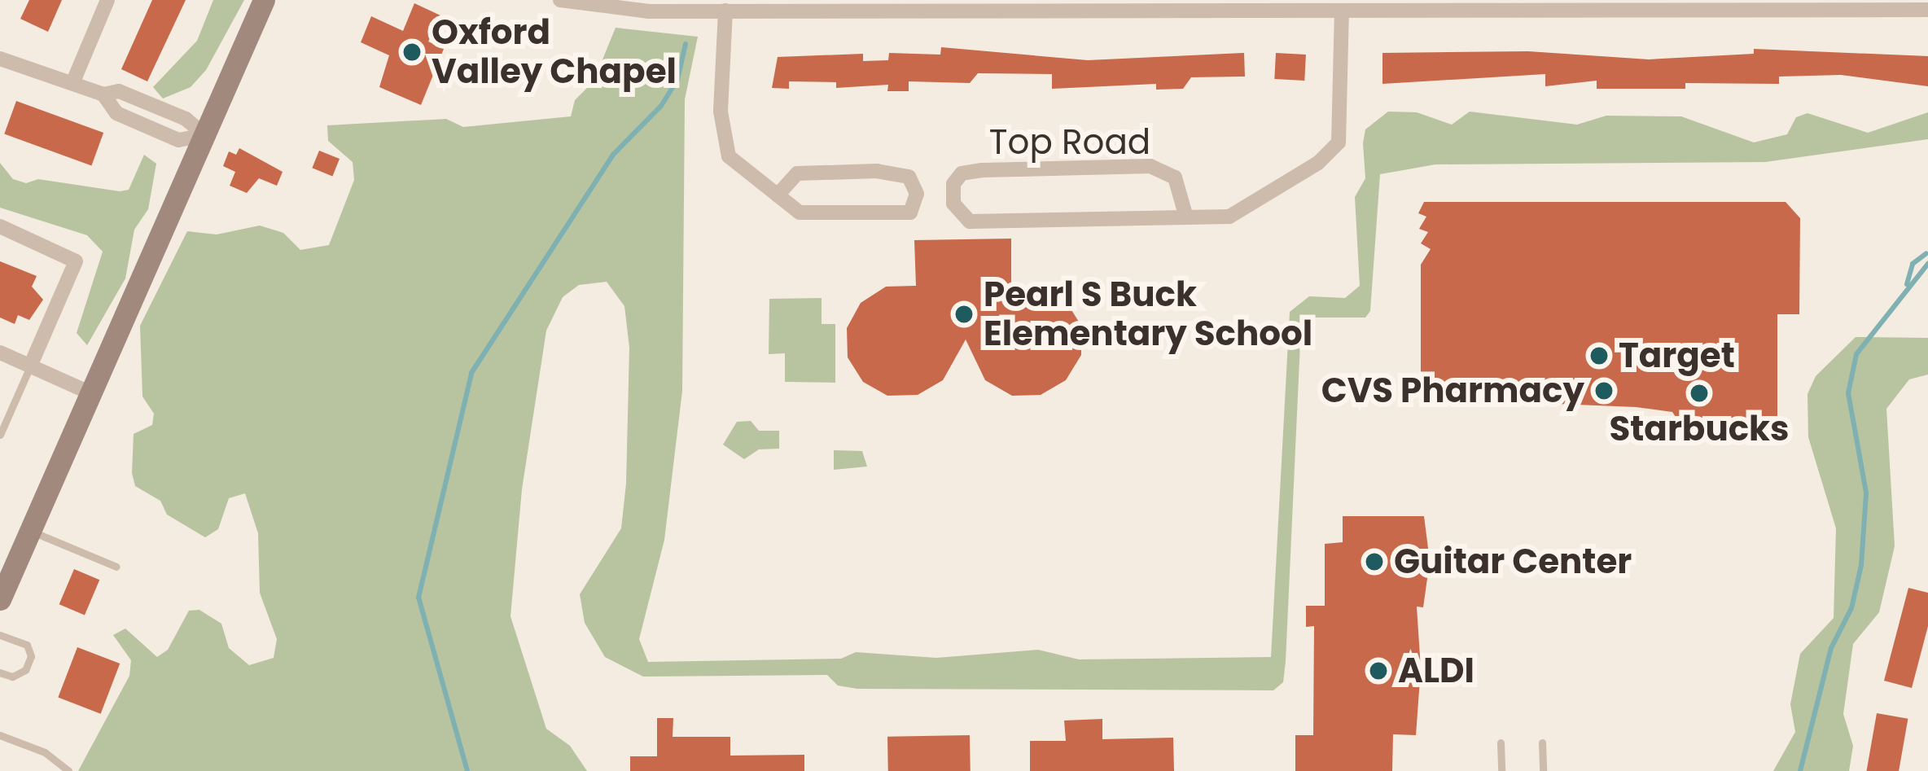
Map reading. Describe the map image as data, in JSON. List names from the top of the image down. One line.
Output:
{"streets":{"street":["Top Road"]},"places":["Oxford Valley Chapel","Pearl S Buck Elementary School","Target","CVS Pharmacy","Starbucks","Guitar Center","ALDI"]}
